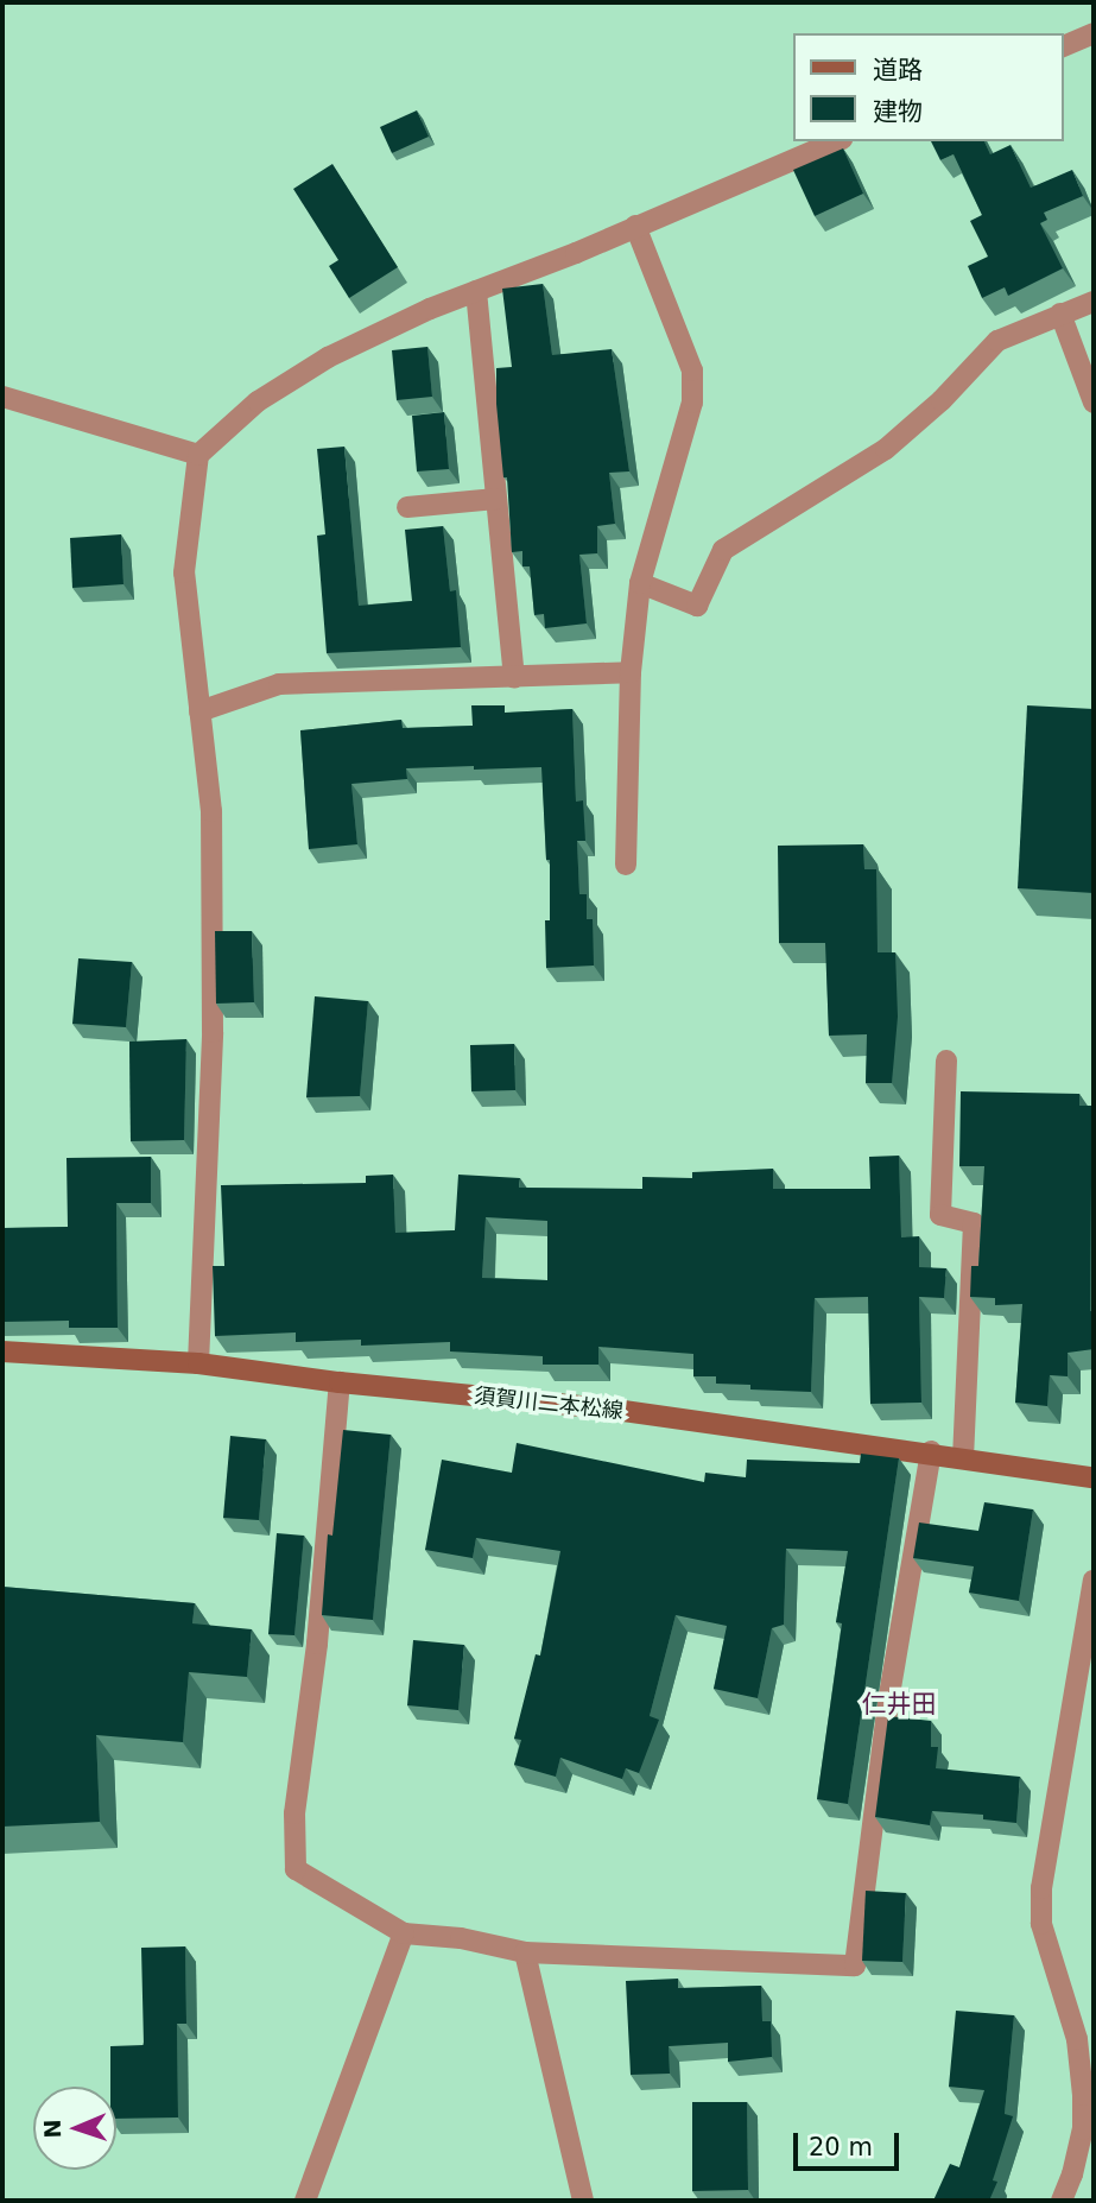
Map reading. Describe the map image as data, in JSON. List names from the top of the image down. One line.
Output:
{"streets":{"main road":["須賀川二本松線"]},"districts":["仁井田"],"legend":["道路","建物"],"scale_bar":"20 m","north":"left"}
